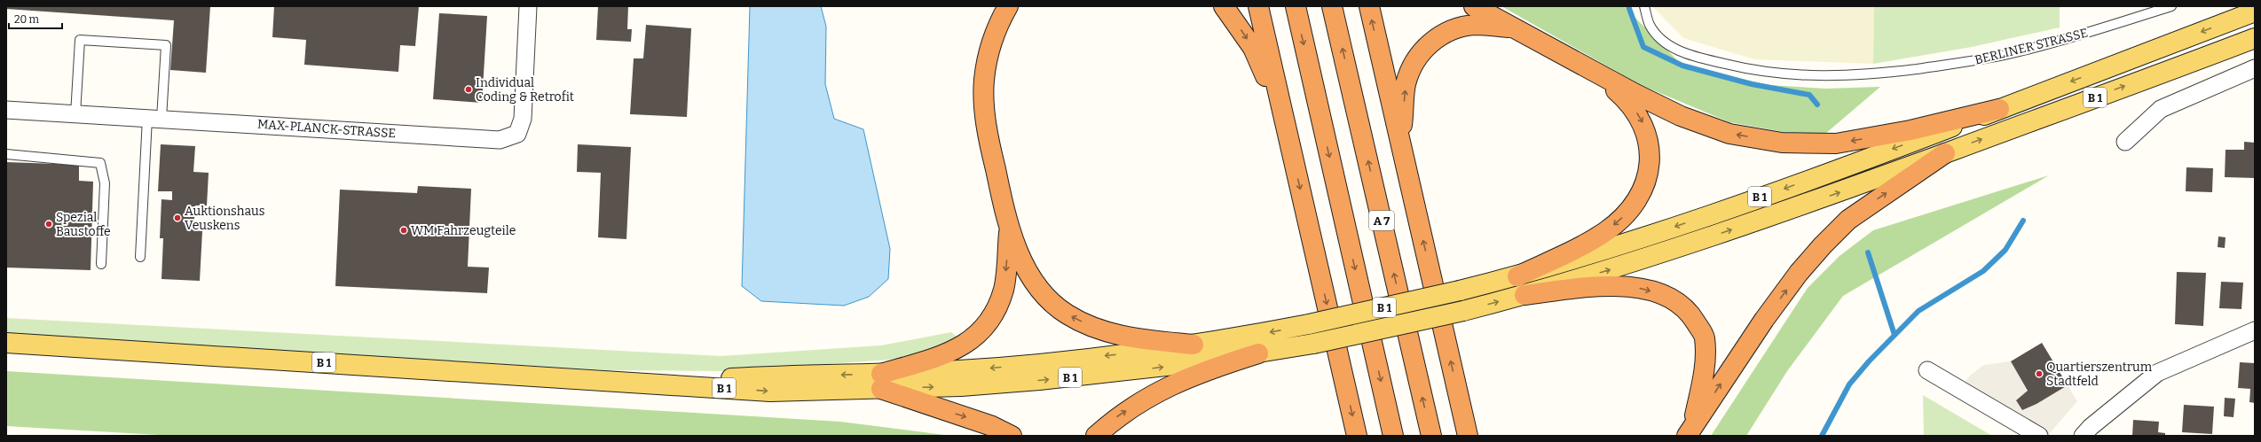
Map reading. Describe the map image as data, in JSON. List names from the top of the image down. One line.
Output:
{"streets":{"highway":["A 7"],"main road":["B 1"],"street":["MAX-PLANCK-STRASSE"],"lane":["BERLINER STRASSE"]},"places":["Individual Coding & Retrofit","Auktionshaus Veuskens","Spezial Baustoffe","WM Fahrzeugteile","Quartierszentrum Stadtfeld"],"scale_bar":"20 m"}
